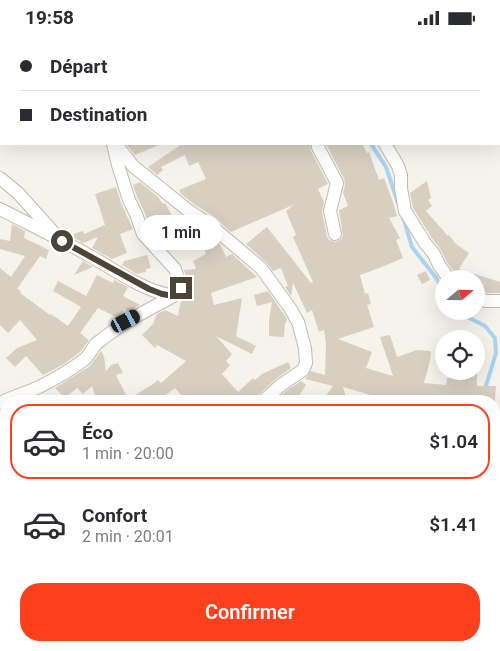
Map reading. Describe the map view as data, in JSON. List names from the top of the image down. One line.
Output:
{"north":"right","page":{"status":"19:58","banner":["Départ","Destination"],"bubble":"1 min","list":[{"name":"Éco","note":"1 min · 20:00","value":"$1.04"},{"name":"Confort","note":"2 min · 20:01","value":"$1.41"}],"buttons":"Confirmer"}}
